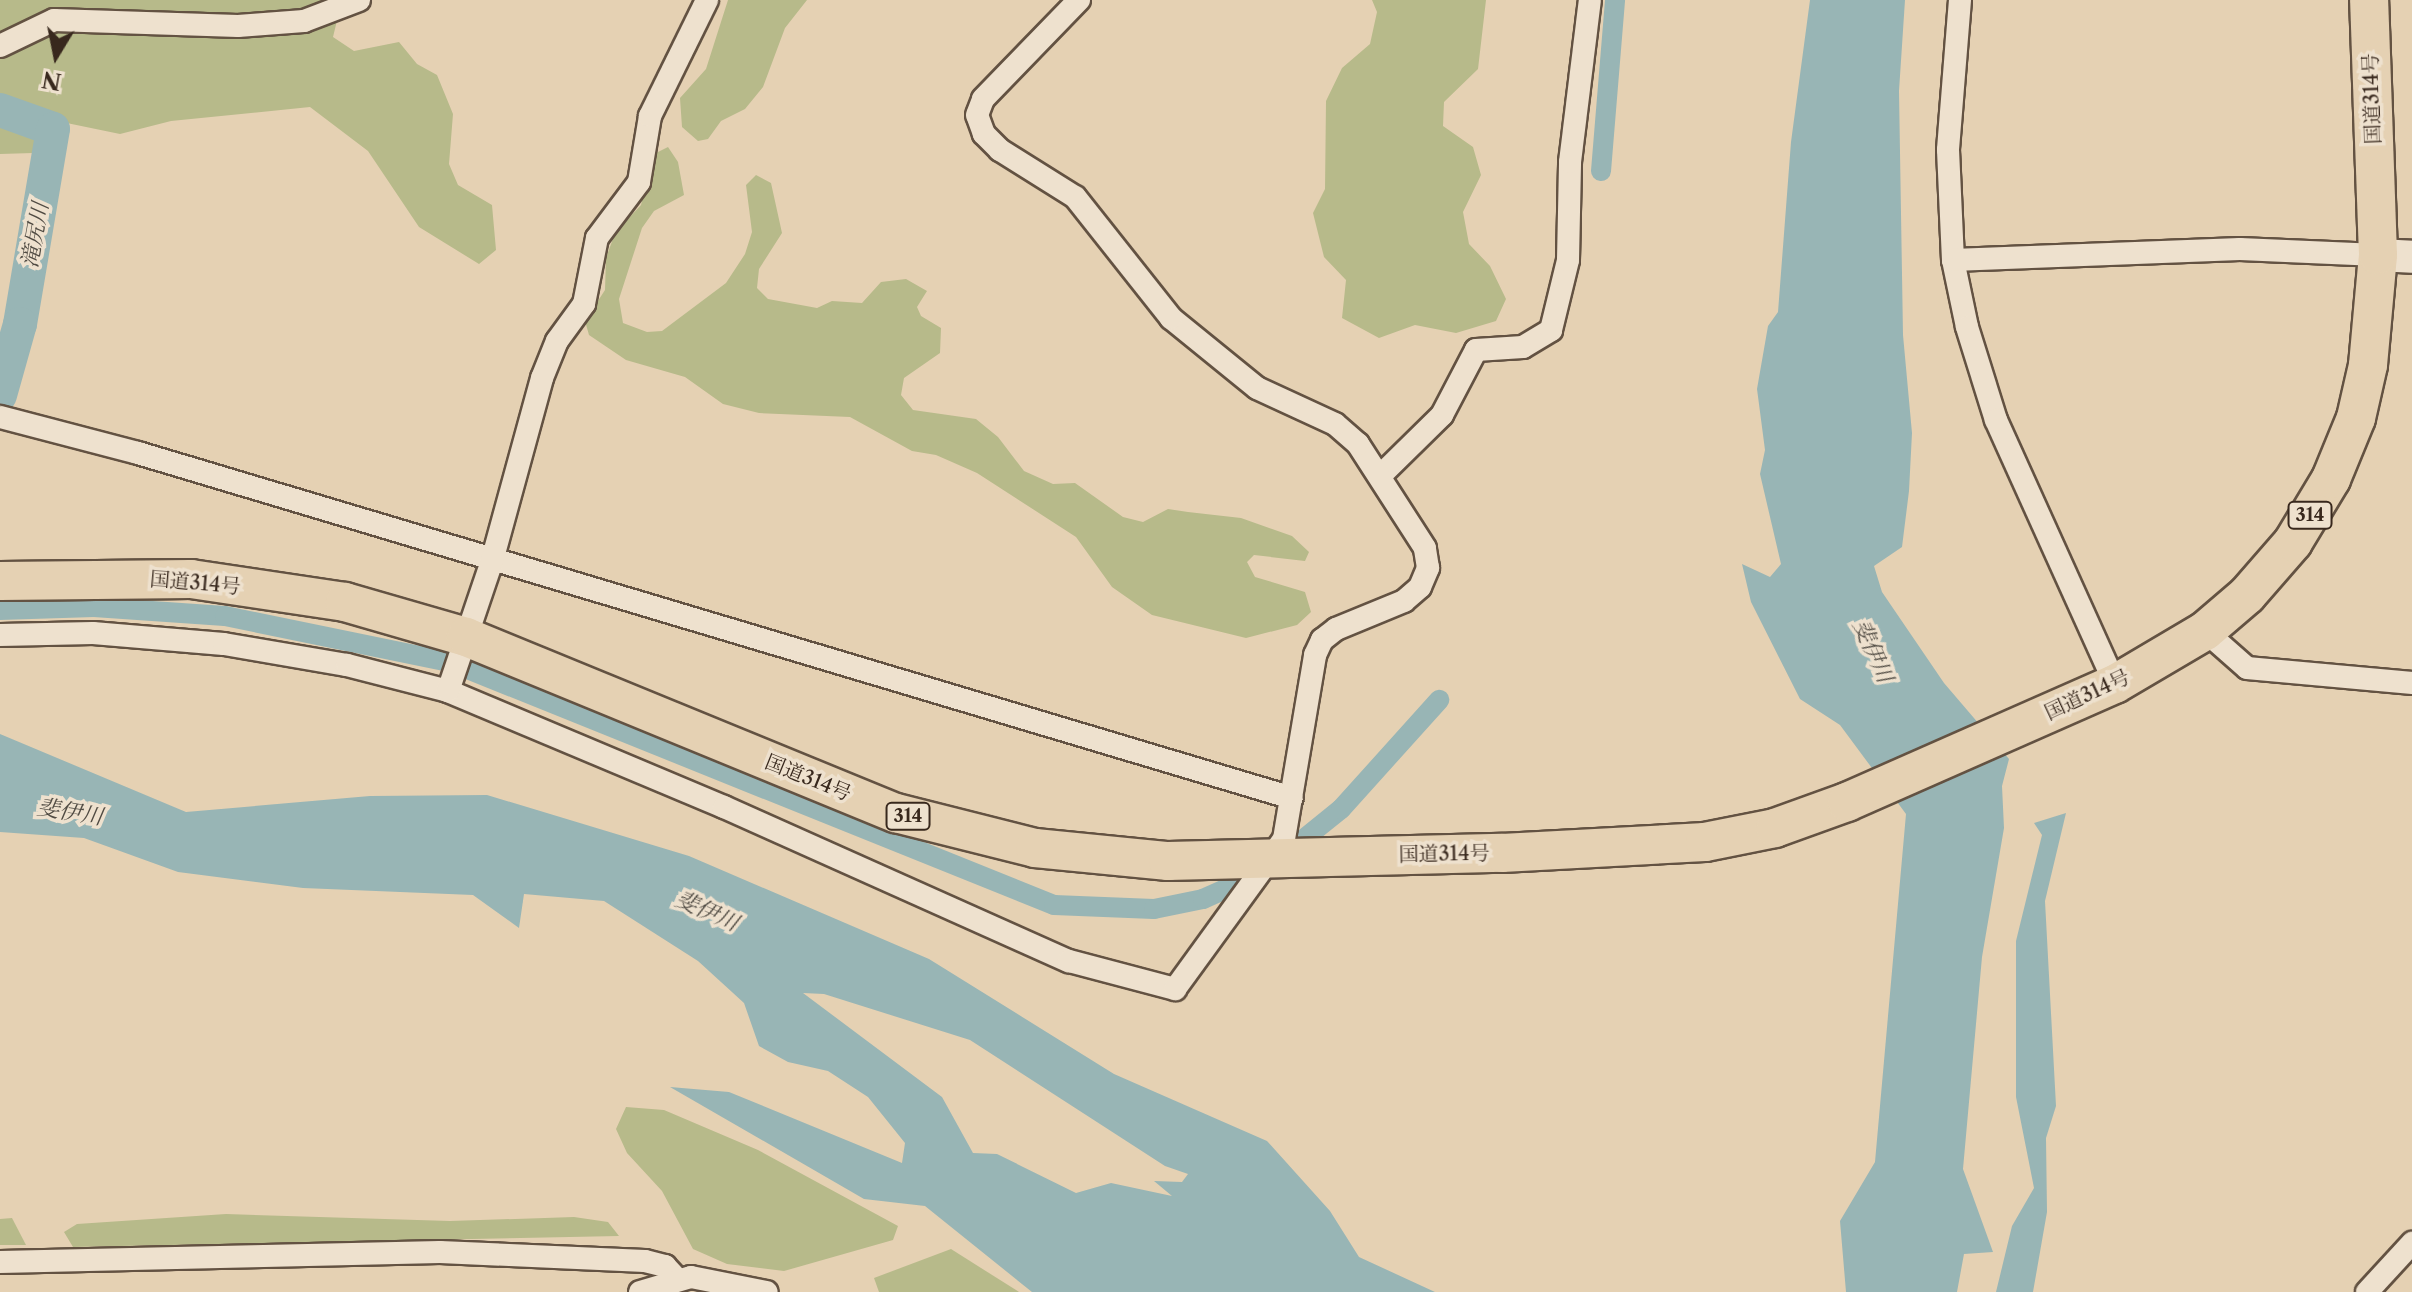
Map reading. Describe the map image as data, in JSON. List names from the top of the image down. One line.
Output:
{"streets":{"highway":["国道314号","314"]},"water":["滝尻川","斐伊川"],"north":"bottom"}
